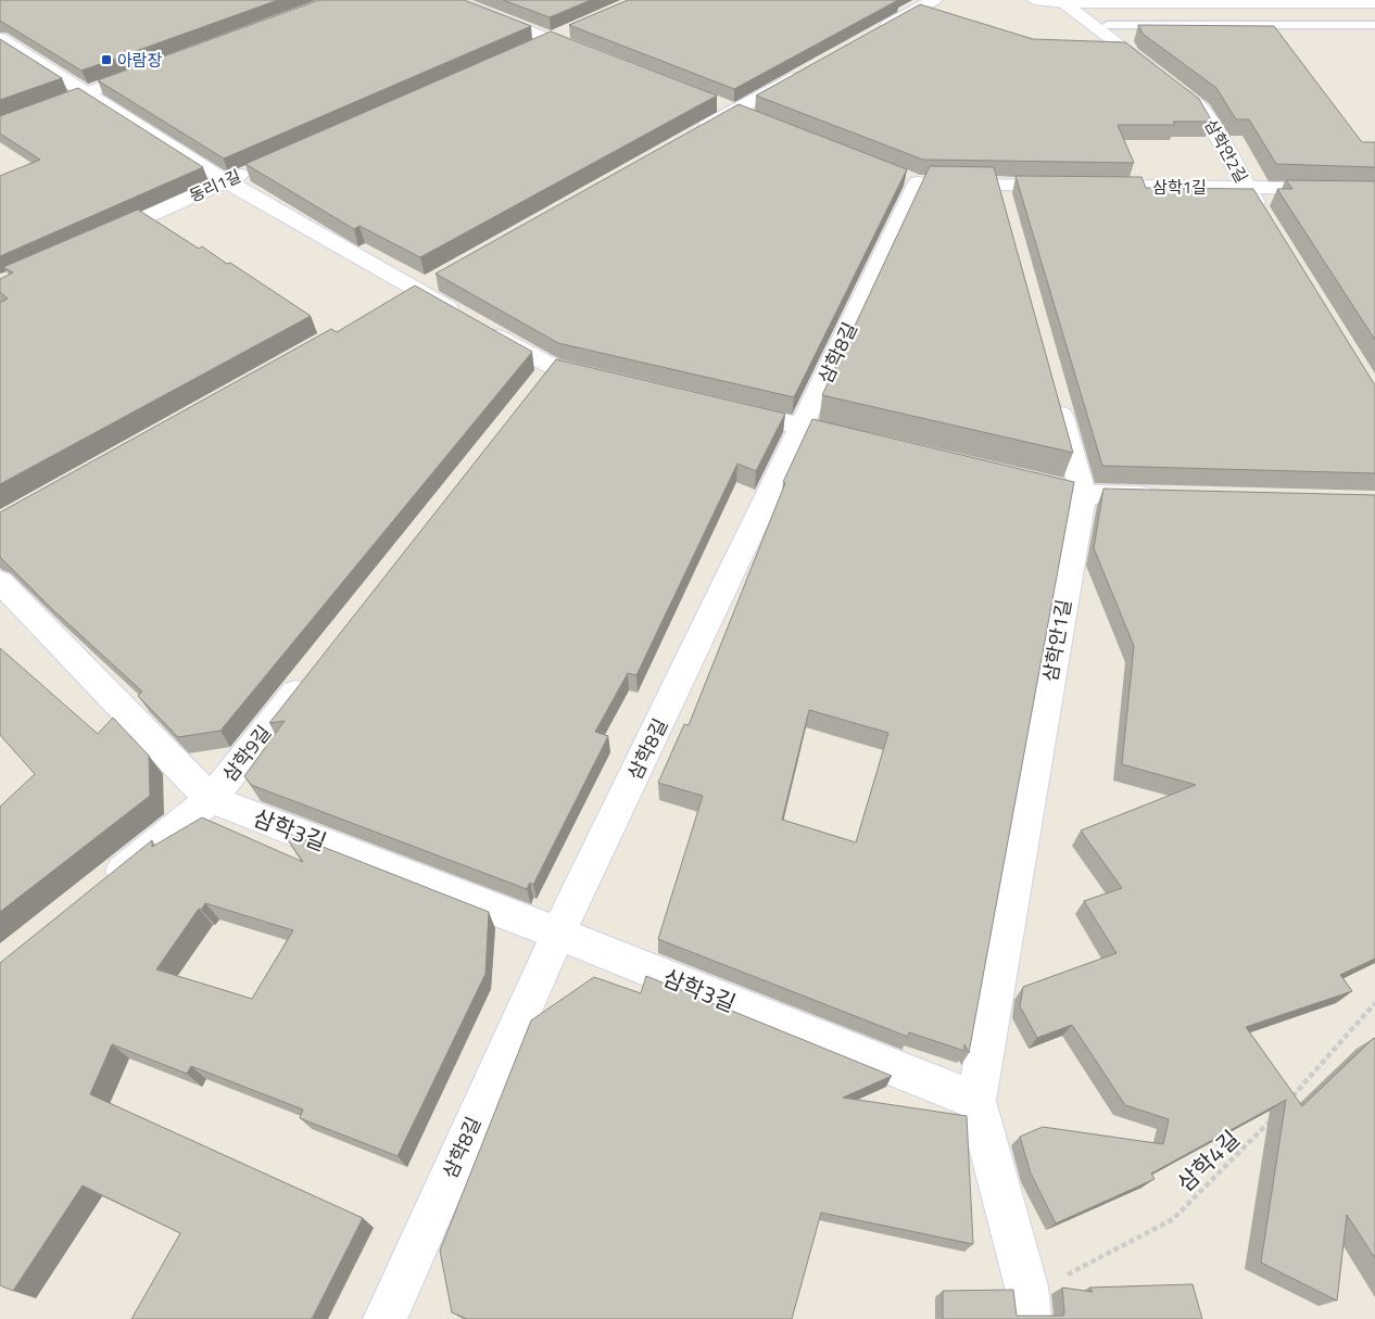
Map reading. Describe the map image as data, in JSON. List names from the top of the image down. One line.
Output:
{"streets":{"street":["삼학안2길","동리1길","삼학1길","삼학8길","삼학안1길","삼학9길","삼학3길"],"path":["삼학4길"]},"crossings":[["삼학안2길","삼학1길"],["삼학1길","삼학8길"],["삼학8길","삼학3길"],["삼학안1길","삼학3길"],["삼학9길","삼학3길"]],"places":{"transit":["아람장"]}}
